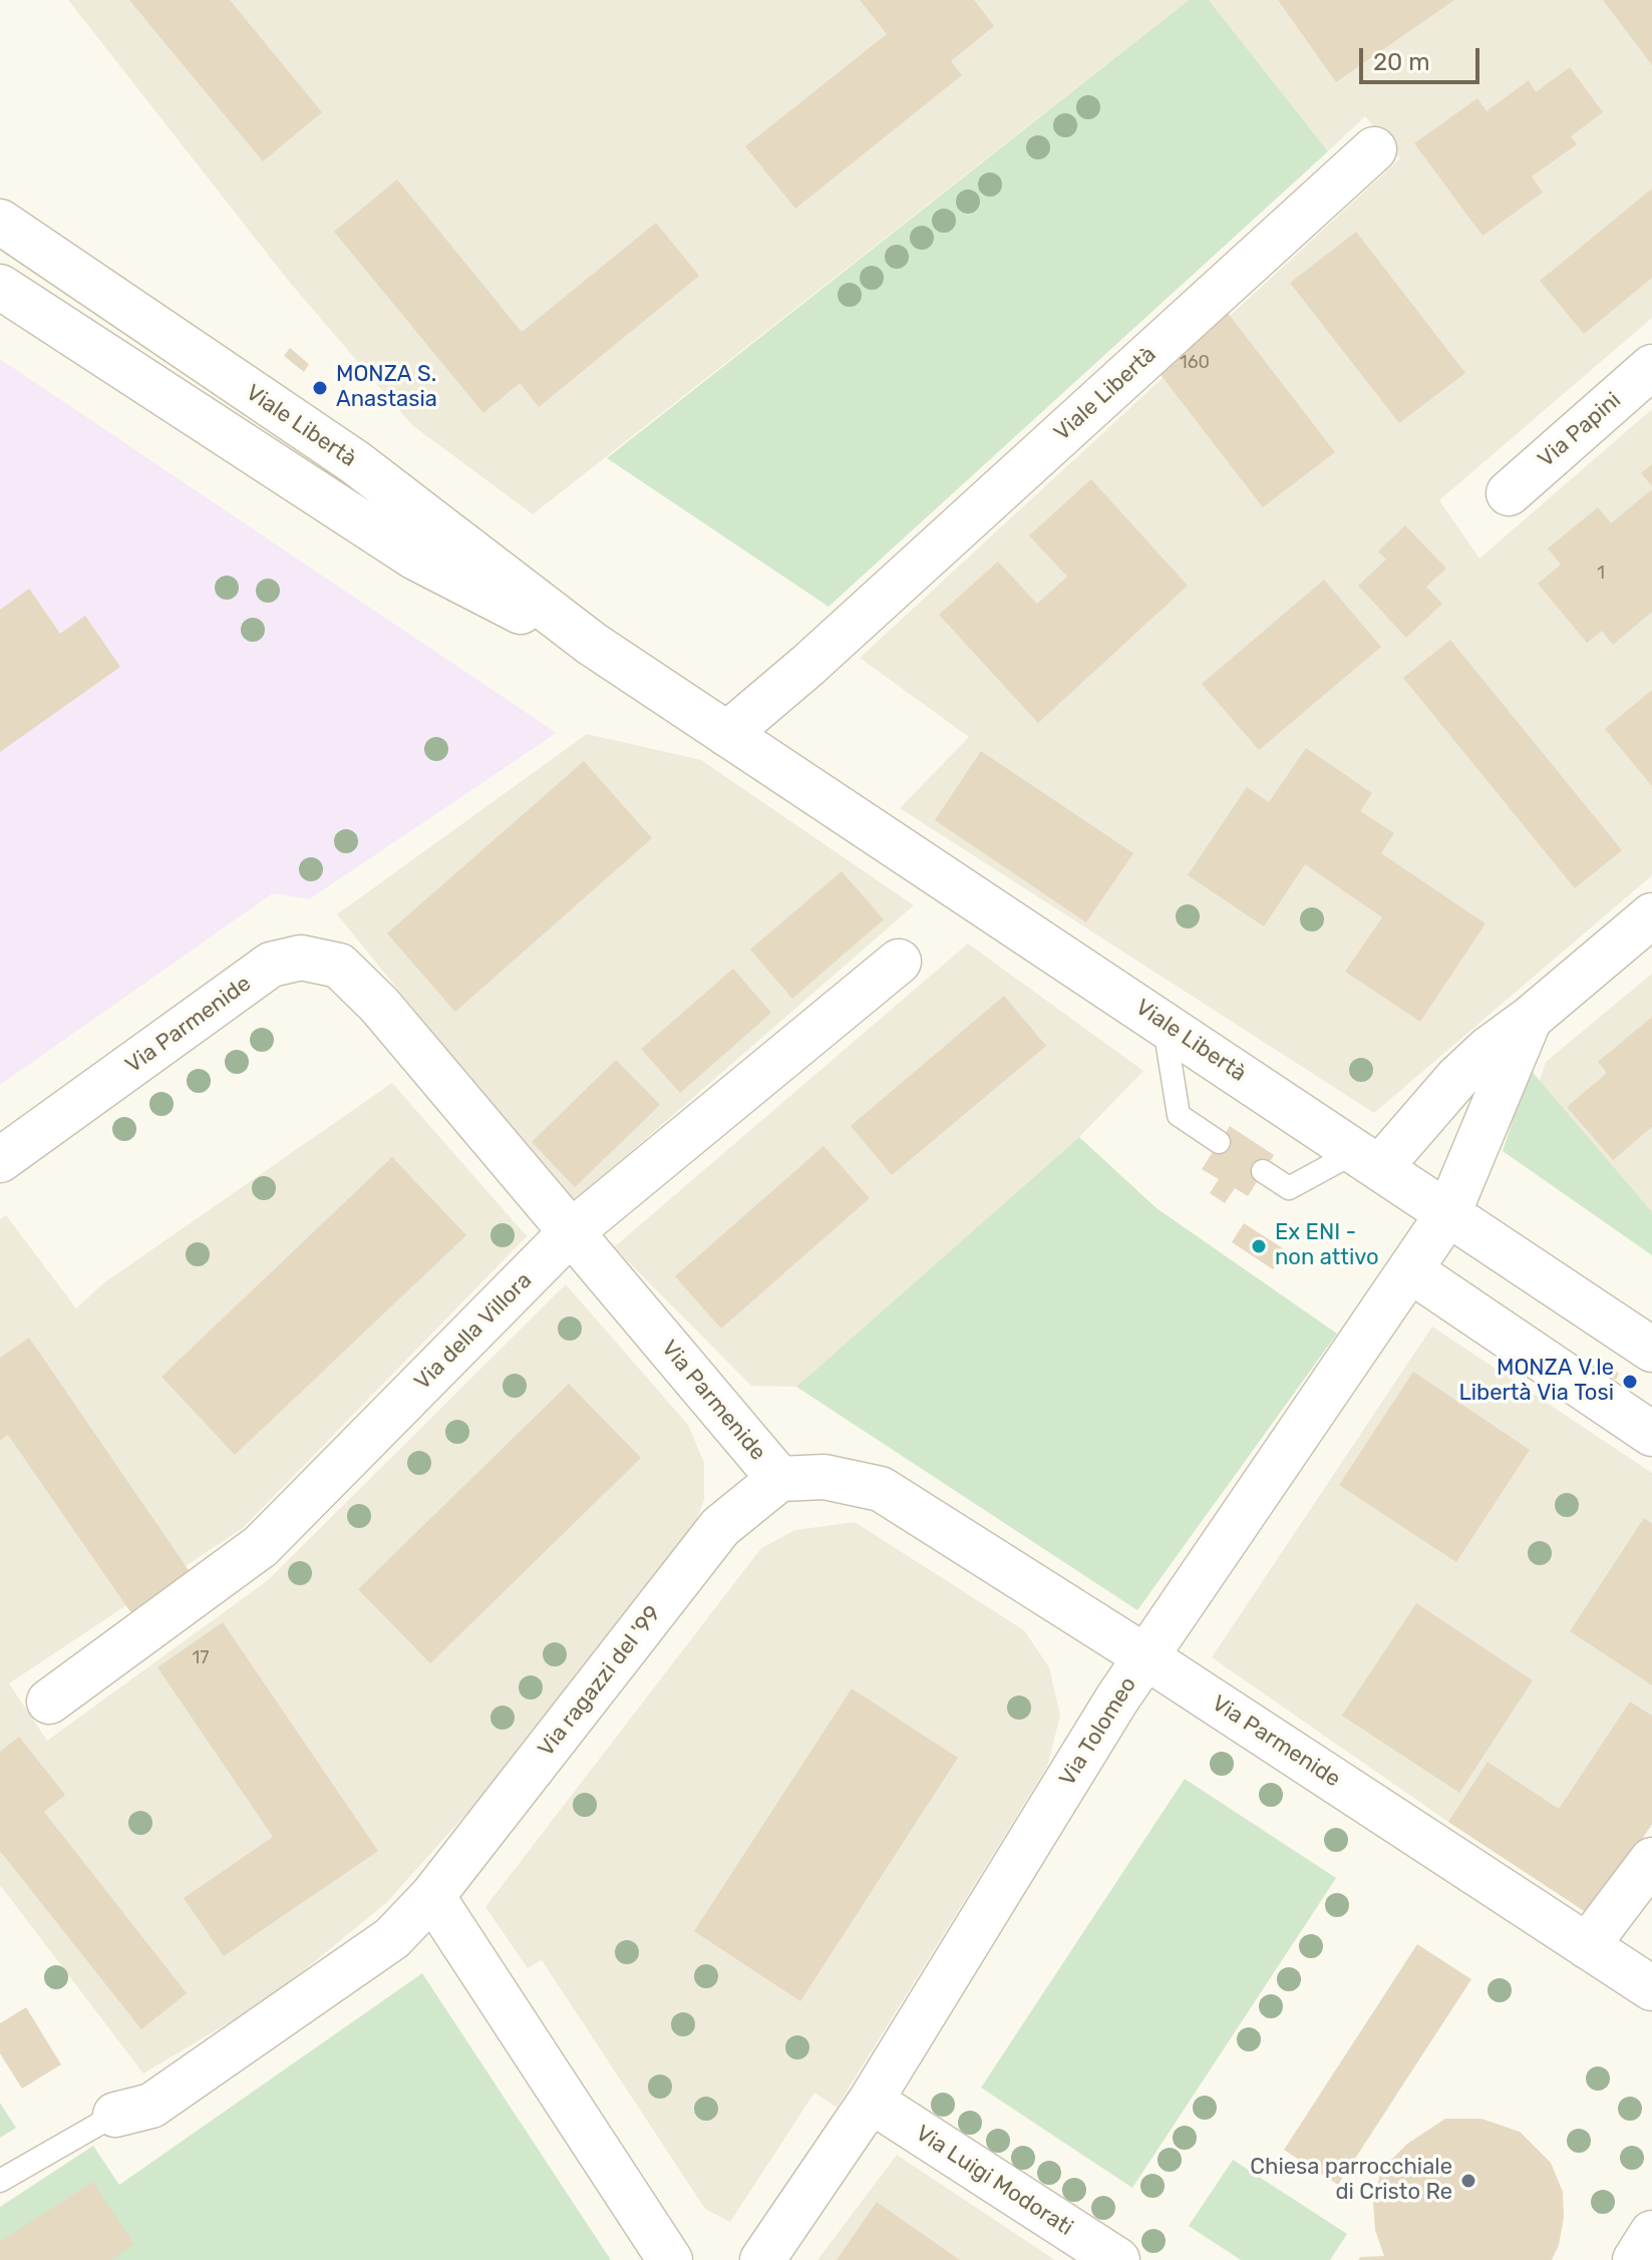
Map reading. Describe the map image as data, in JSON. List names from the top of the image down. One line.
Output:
{"streets":{"street":["Viale Libertà","Via Papini","Via Parmenide","Via della Villora","Via ragazzi del '99","Via Tolomeo","Via Luigi Modorati"]},"crossings":[["Viale Libertà","Via Tolomeo"],["Via Parmenide","Via della Villora"],["Via Parmenide","Via ragazzi del '99"],["Via Parmenide","Via Tolomeo"],["Via Tolomeo","Via Luigi Modorati"]],"places":["MONZA S. Anastasia","Ex ENI - non attivo","MONZA V.le Libertà Via Tosi","Chiesa parrocchiale di Cristo Re"],"house_numbers":["160","1","17"],"scale_bar":"20 m"}
